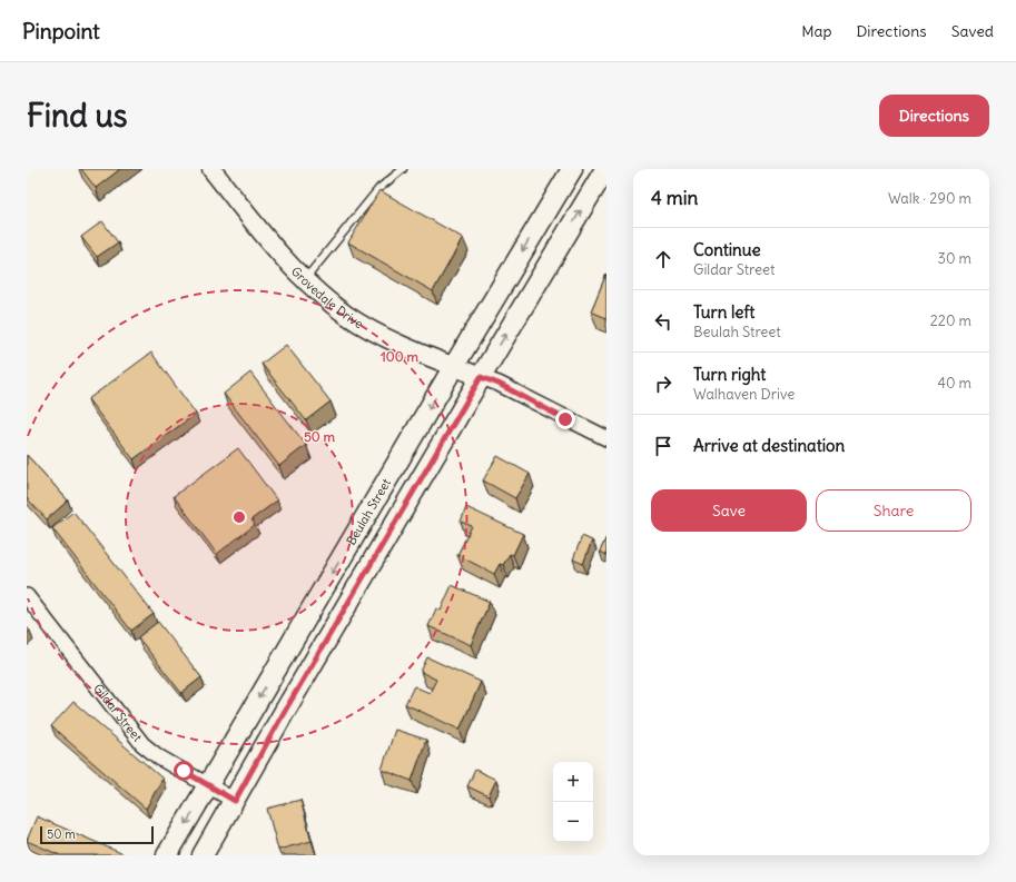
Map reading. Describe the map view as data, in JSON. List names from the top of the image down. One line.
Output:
{"streets":{"main road":["Beulah Street"],"street":["Grovedale Drive","Gildar Street"]},"crossings":[["Grovedale Drive","Beulah Street"],["Beulah Street","Gildar Street"]],"scale_bar":"50 m","page":{"header":"Pinpoint","nav":["Map","Directions","Saved"],"buttons":["Directions",["Save","Share"]],"title":"Find us","heading":["4 min","Walk · 290 m"],"list":[["Continue","Gildar Street","30 m"],["Turn left","Beulah Street","220 m"],["Turn right","Walhaven Drive","40 m"],"Arrive at destination"],"map_buttons":["+","−"],"scale":"50 m"},"rings":["100 m","50 m"]}
